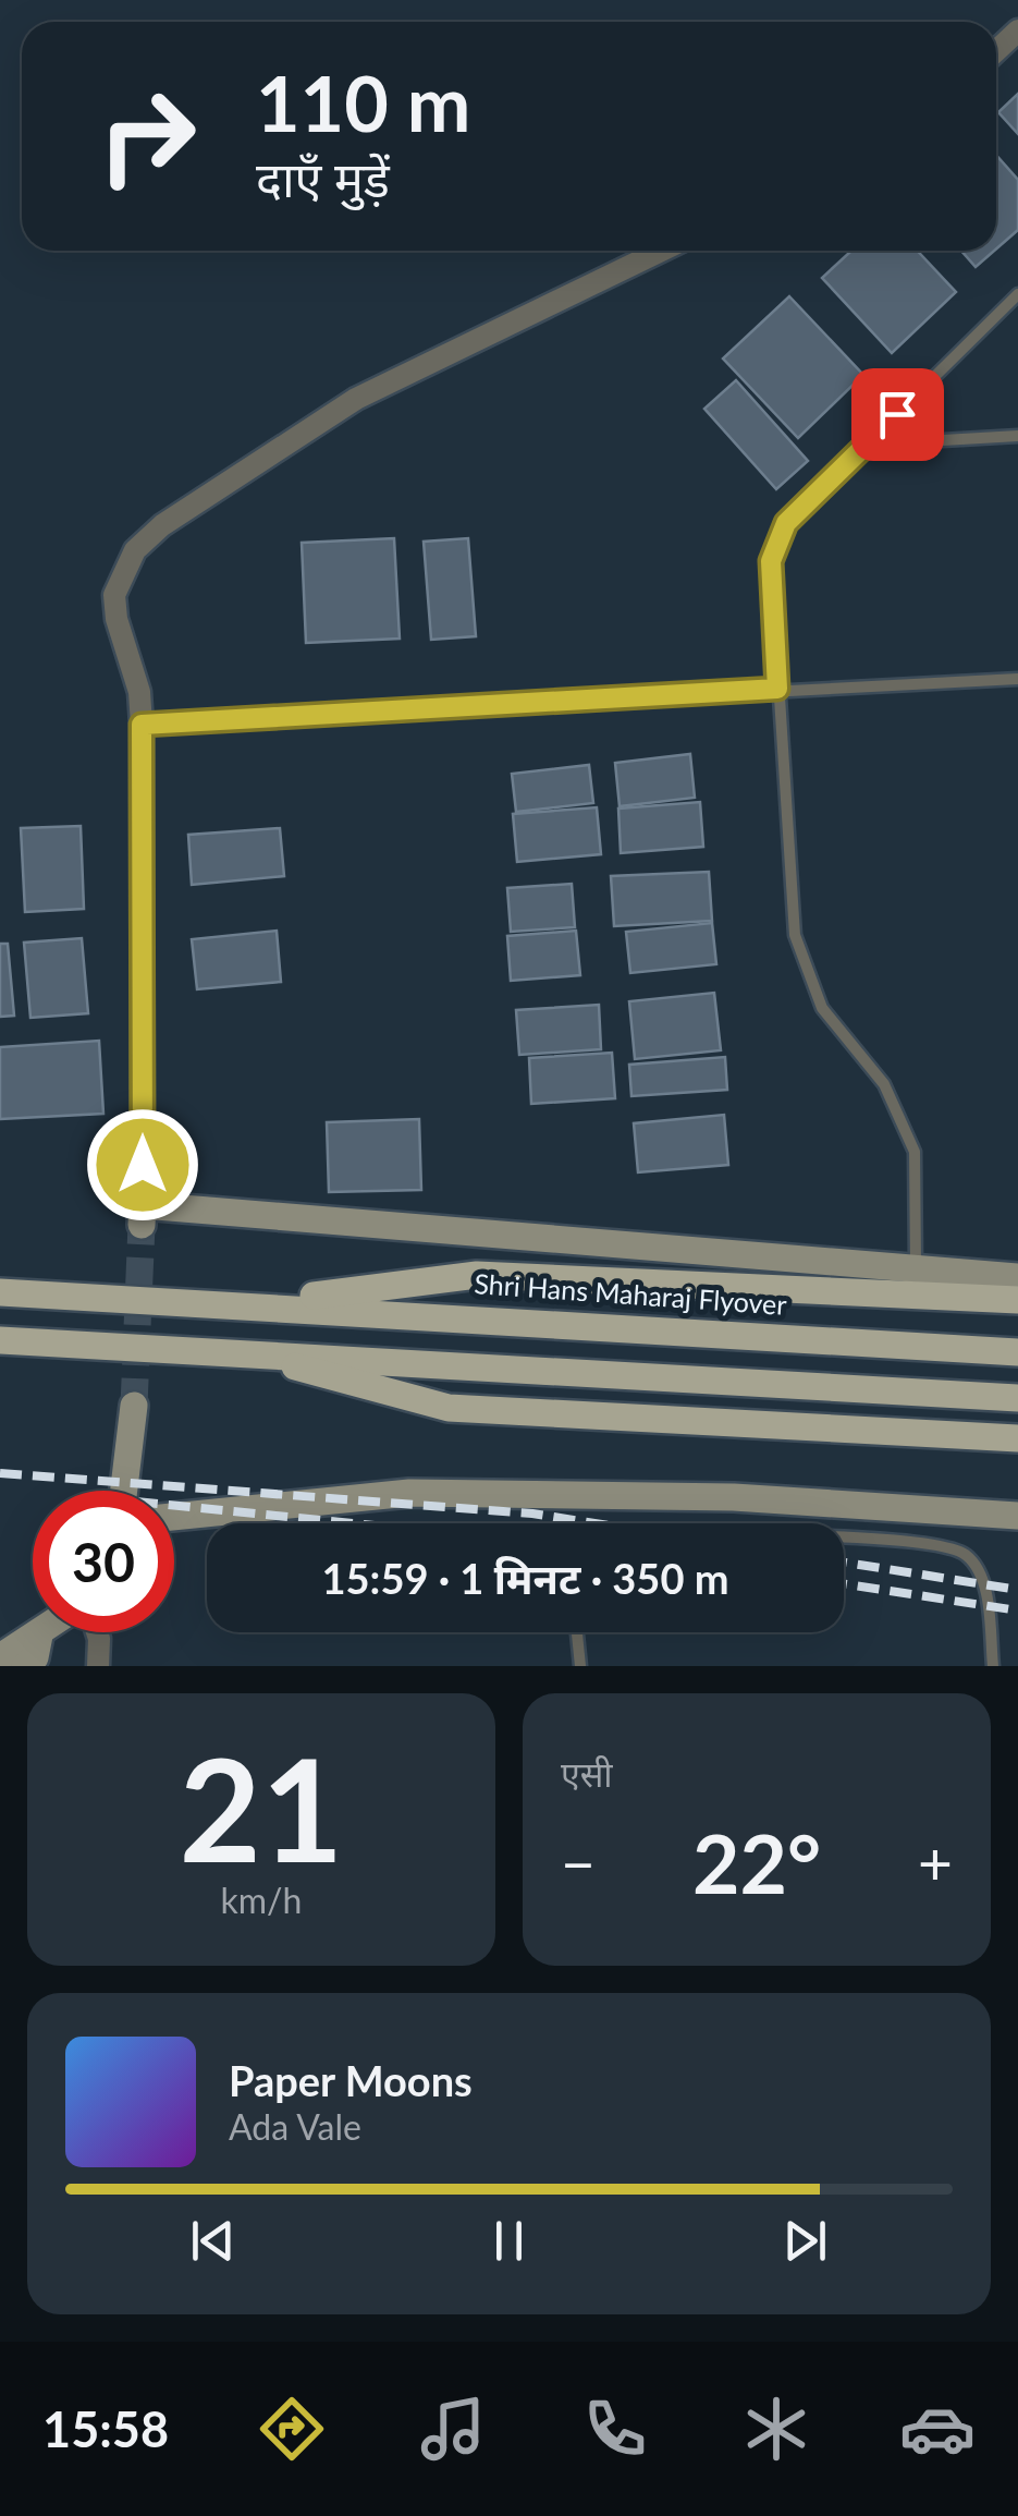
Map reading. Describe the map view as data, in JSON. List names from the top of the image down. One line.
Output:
{"streets":{"main road":["Shri Hans Maharaj Flyover"]},"page":{"turn":["110 m","दाएँ मुड़ें"],"limit":"30","trip":"15:59 · 1 मिनट · 350 m","tile":[["21","km/h"],"एसी"],"heat":["−","22°","+"],"song":["Paper Moons","Ada Vale"],"tabs":"15:58"}}
